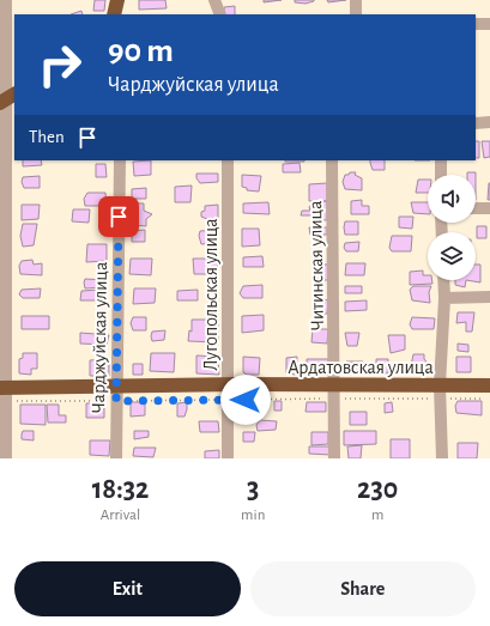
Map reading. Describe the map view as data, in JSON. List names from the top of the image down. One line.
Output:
{"streets":{"highway":["Ардатовская улица"],"street":["Читинская улица","Лугопольская улица","Чарджуйская улица"]},"crossings":[["Читинская улица","Ардатовская улица"],["Лугопольская улица","Ардатовская улица"],["Чарджуйская улица","Ардатовская улица"]],"page":{"turn":["90 m","Чарджуйская улица"],"then":"Then","eta":["18:32","Arrival","3","min","230","m"],"buttons":["Exit","Share"]}}
